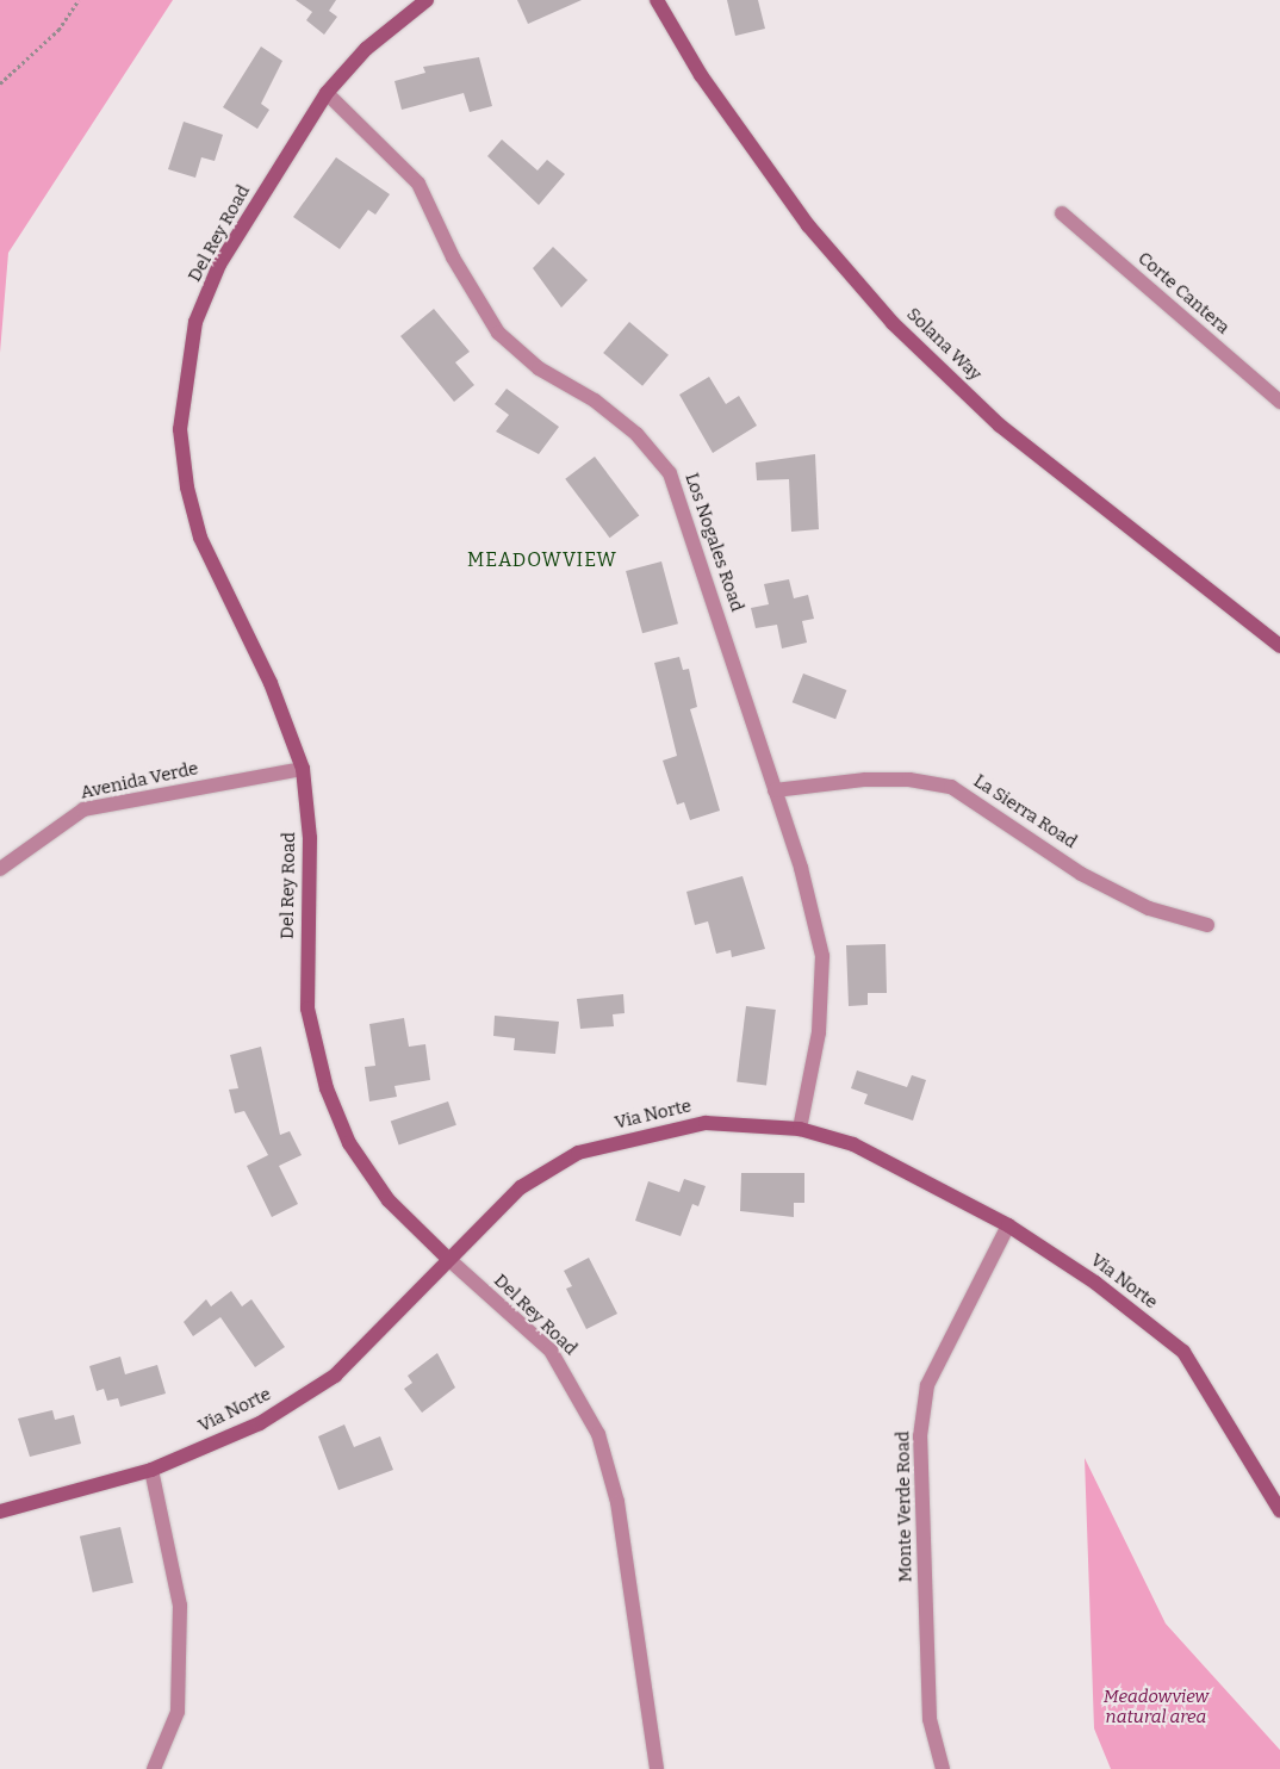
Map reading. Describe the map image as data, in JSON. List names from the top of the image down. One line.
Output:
{"streets":{"street":["Del Rey Road","Corte Cantera","Solana Way","Los Nogales Road","Avenida Verde","La Sierra Road","Via Norte","Monte Verde Road"]},"crossings":[["Del Rey Road","Los Nogales Road"],["Del Rey Road","Avenida Verde"],["Del Rey Road","Via Norte"],["Los Nogales Road","La Sierra Road"],["Los Nogales Road","Via Norte"],["Via Norte","Monte Verde Road"]],"districts":["MEADOWVIEW"],"parks":["Meadowview natural area"]}
